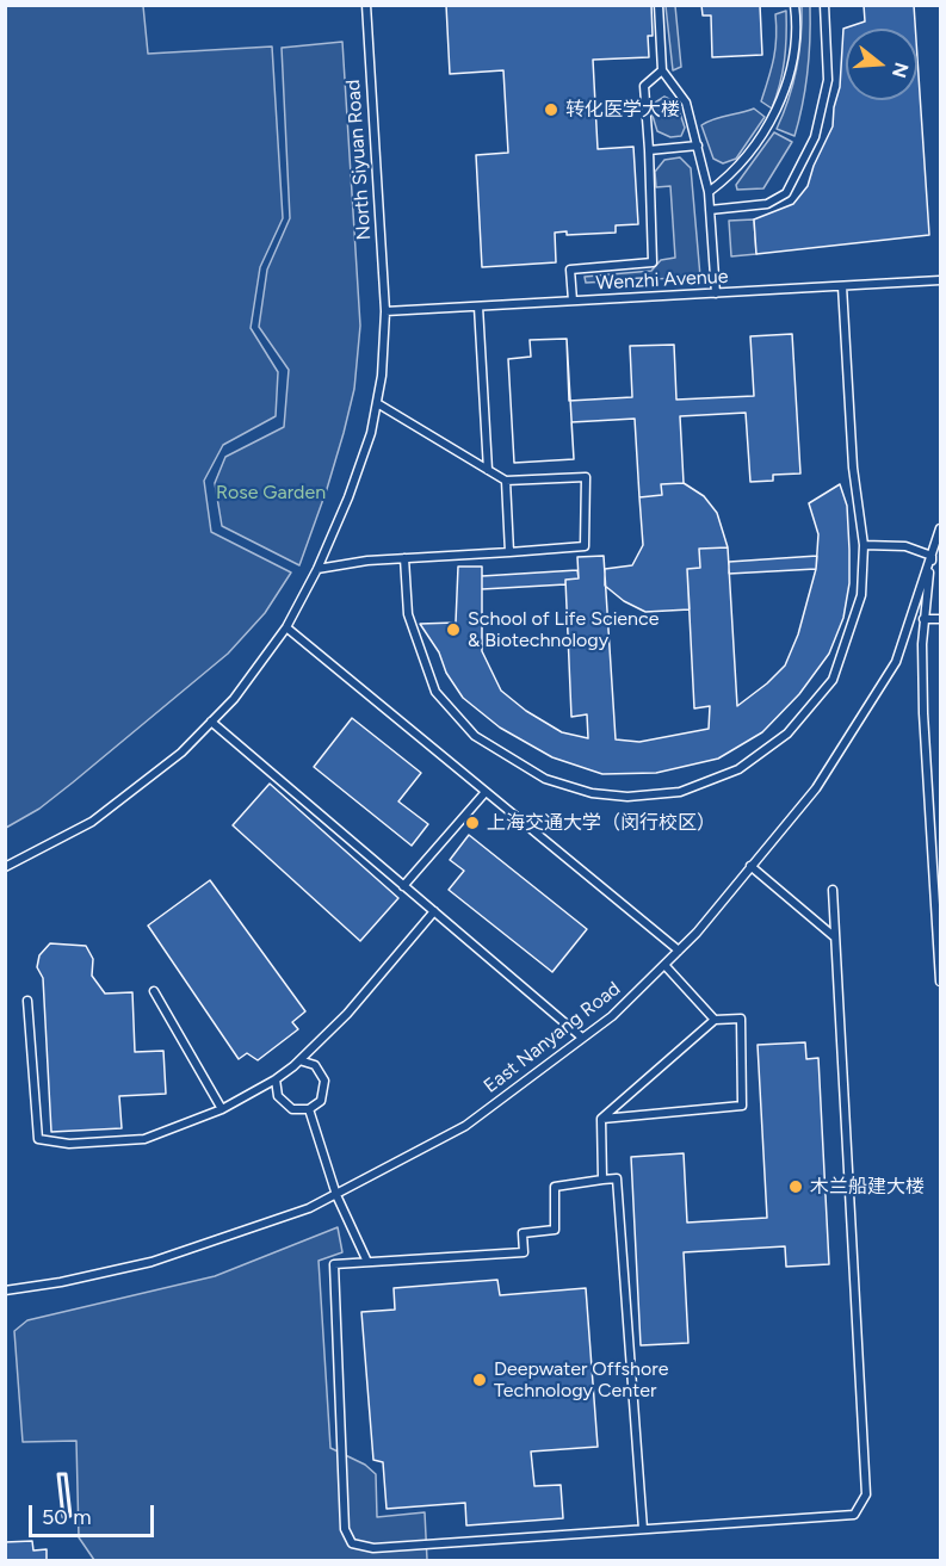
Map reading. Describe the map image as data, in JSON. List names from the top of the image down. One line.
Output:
{"streets":{"lane":["North Siyuan Road","Wenzhi Avenue","East Nanyang Road"]},"crossings":[["North Siyuan Road","Wenzhi Avenue"]],"parks":["Rose Garden"],"places":["转化医学大楼","School of Life Science & Biotechnology","上海交通大学（闵行校区）","木兰船建大楼","Deepwater Offshore Technology Center"],"scale_bar":"50 m","north":"right"}
